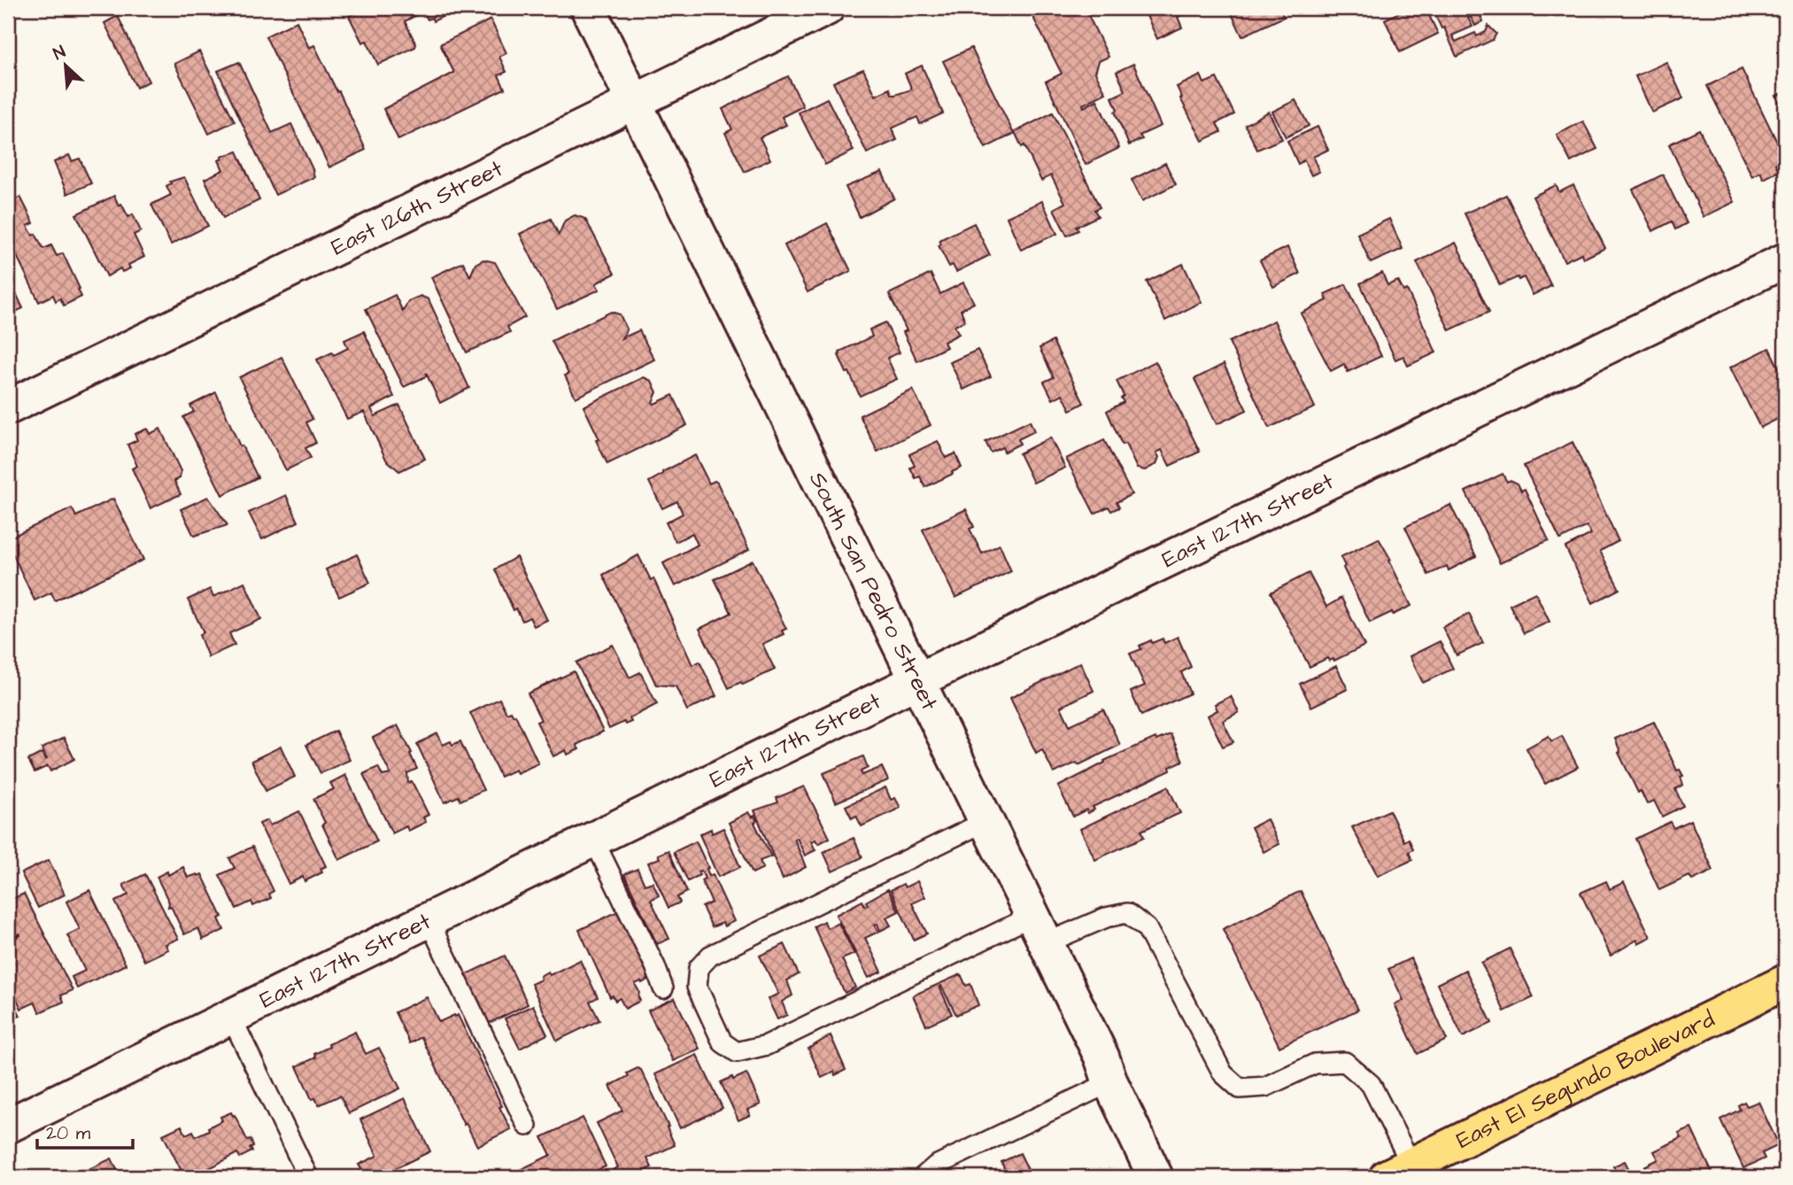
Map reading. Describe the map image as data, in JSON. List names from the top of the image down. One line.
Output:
{"streets":{"main road":["East El Segundo Boulevard"],"street":["East 126th Street","East 127th Street","South San Pedro Street"]},"crossings":[["East 126th Street","South San Pedro Street"],["East 127th Street","South San Pedro Street"]],"scale_bar":"20 m","north":"top left"}
